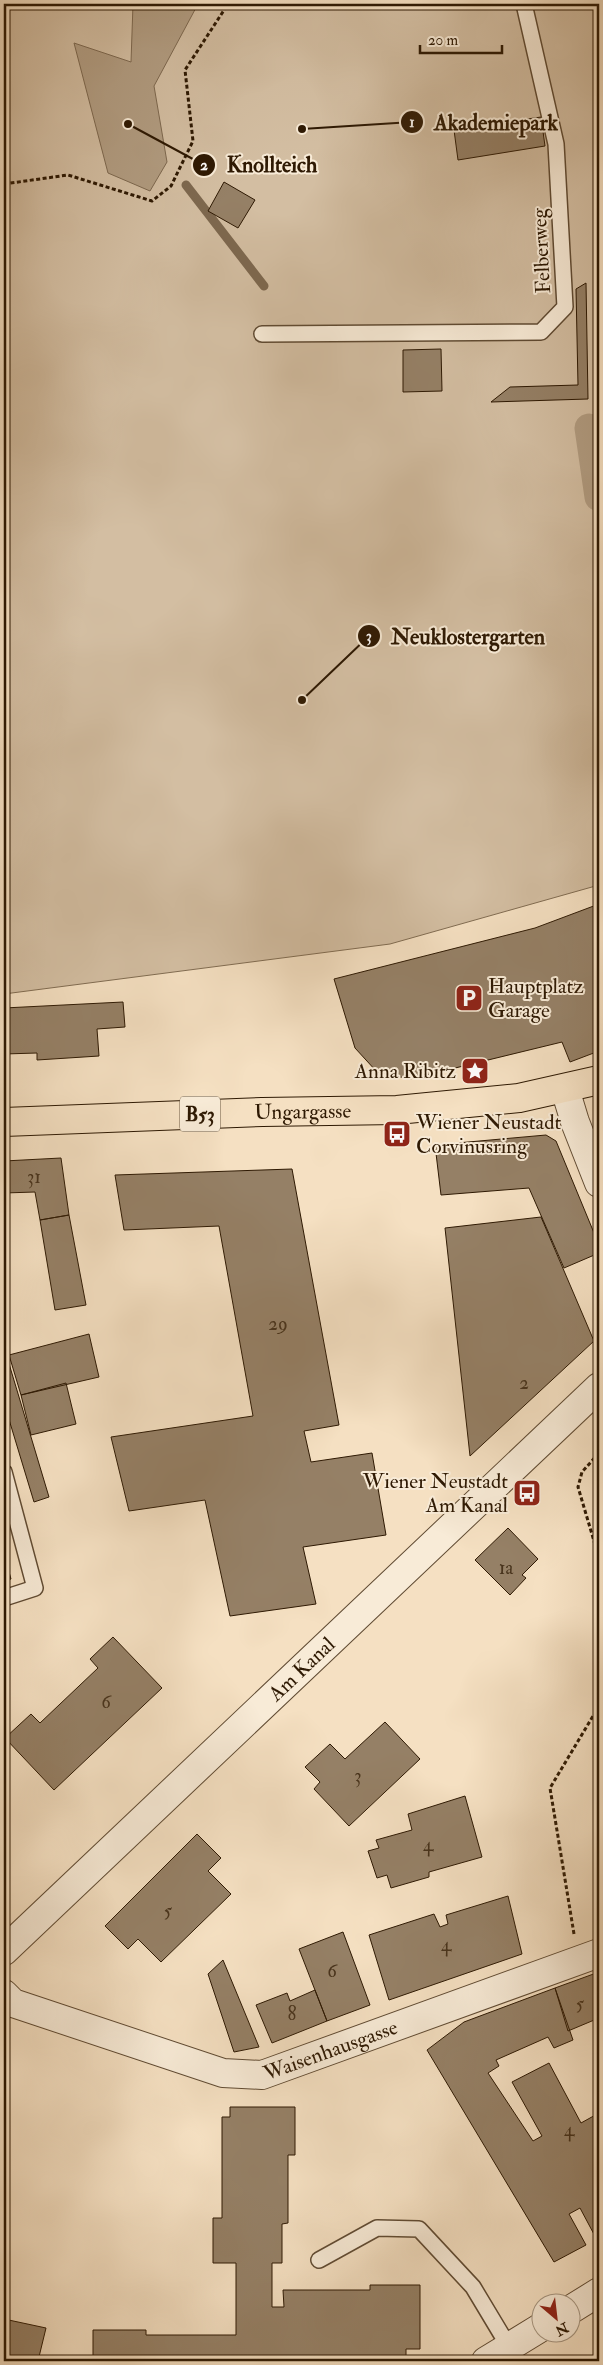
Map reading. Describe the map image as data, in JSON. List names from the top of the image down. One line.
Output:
{"streets":{"main road":["Ungargasse","B53"],"street":["Am Kanal","Waisenhausgasse"],"lane":["Felberweg"]},"places":{"other":["Knollteich","Akademiepark","Neuklostergarten"],"parking":["Hauptplatz Garage"],"place":["Anna Ribitz"],"bus stop":["Wiener Neustadt Corvinusring","Wiener Neustadt Am Kanal"]},"house_numbers":["31","29","2","1a","6","3","4","5","4","6","5","8","4"],"scale_bar":"20 m","north":"bottom right"}
